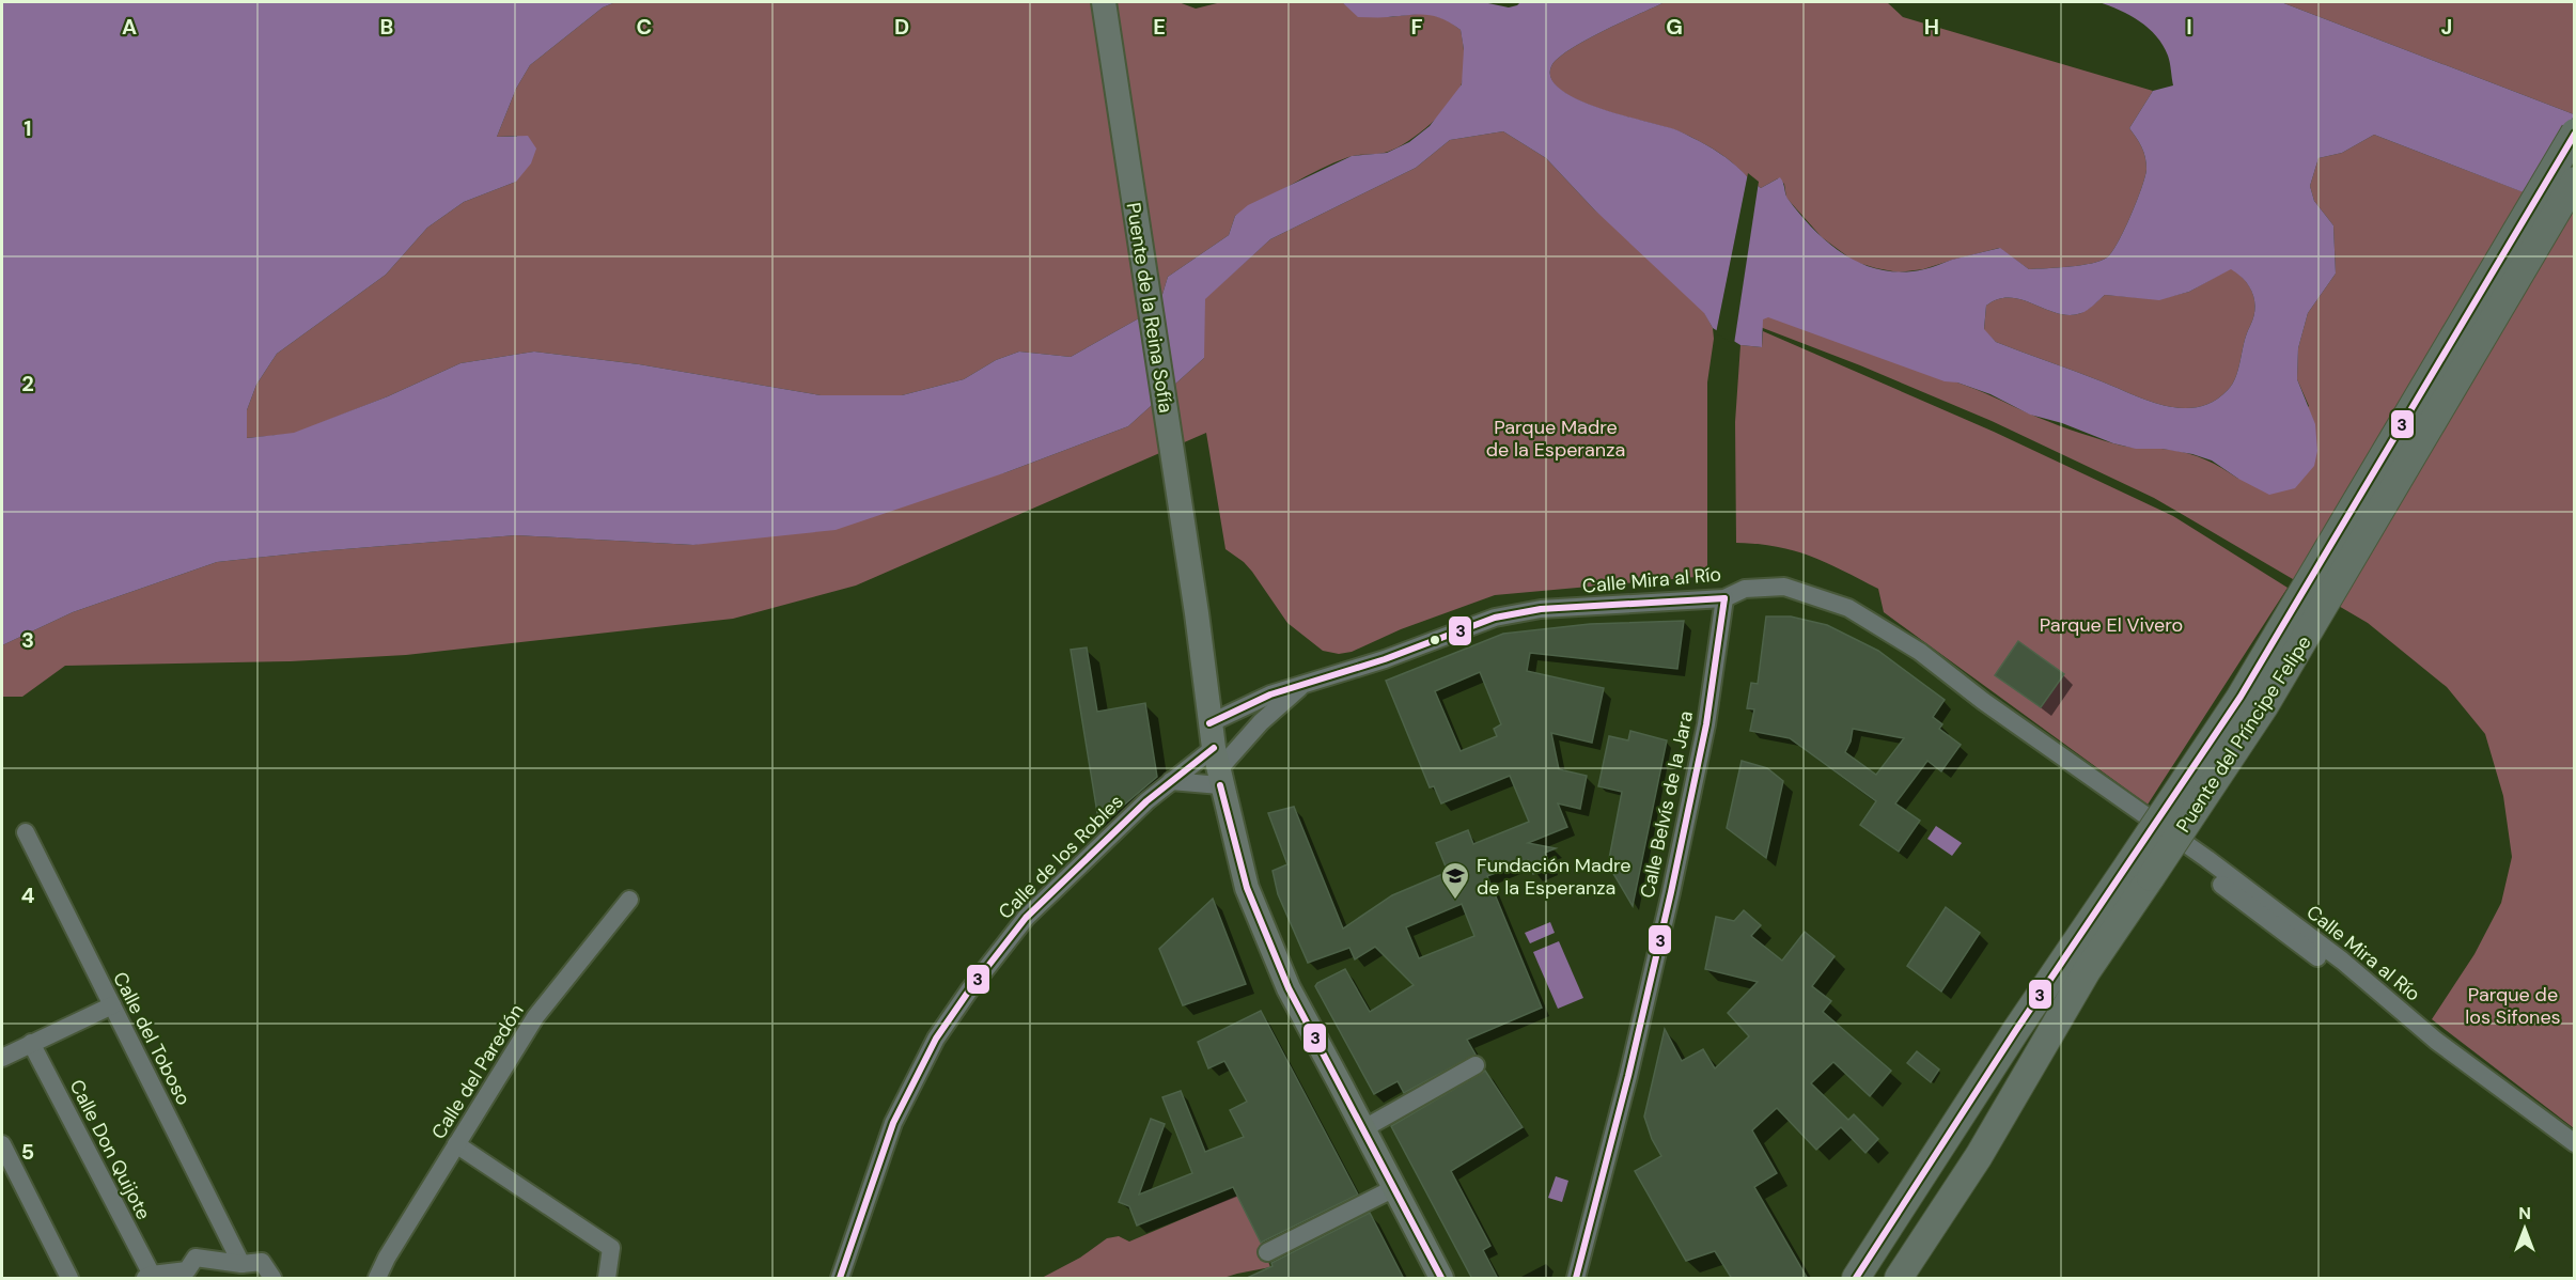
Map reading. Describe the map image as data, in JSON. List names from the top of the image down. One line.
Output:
{"streets":{"main road":["Puente de la Reina Sofía","Puente del Príncipe Felipe"],"street":["Calle Mira al Río","Calle Belvís de la Jara","Calle de los Robles","Calle del Toboso","Calle del Paredón","Calle Don Quijote"]},"crossings":[["Puente de la Reina Sofía","Calle Mira al Río"],["Puente de la Reina Sofía","Calle de los Robles"],["Calle Mira al Río","Calle Belvís de la Jara"],["Calle Mira al Río","Calle de los Robles"]],"parks":["Parque Madre de la Esperanza","Parque El Vivero","Parque de los Sifones"],"places":{"school or university":["Fundación Madre de la Esperanza"]},"lines":["transit line 3"],"north":"top","grid":{"columns":["A","B","C","D","E","F","G","H","I","J"],"rows":["1","2","3","4","5"]}}
